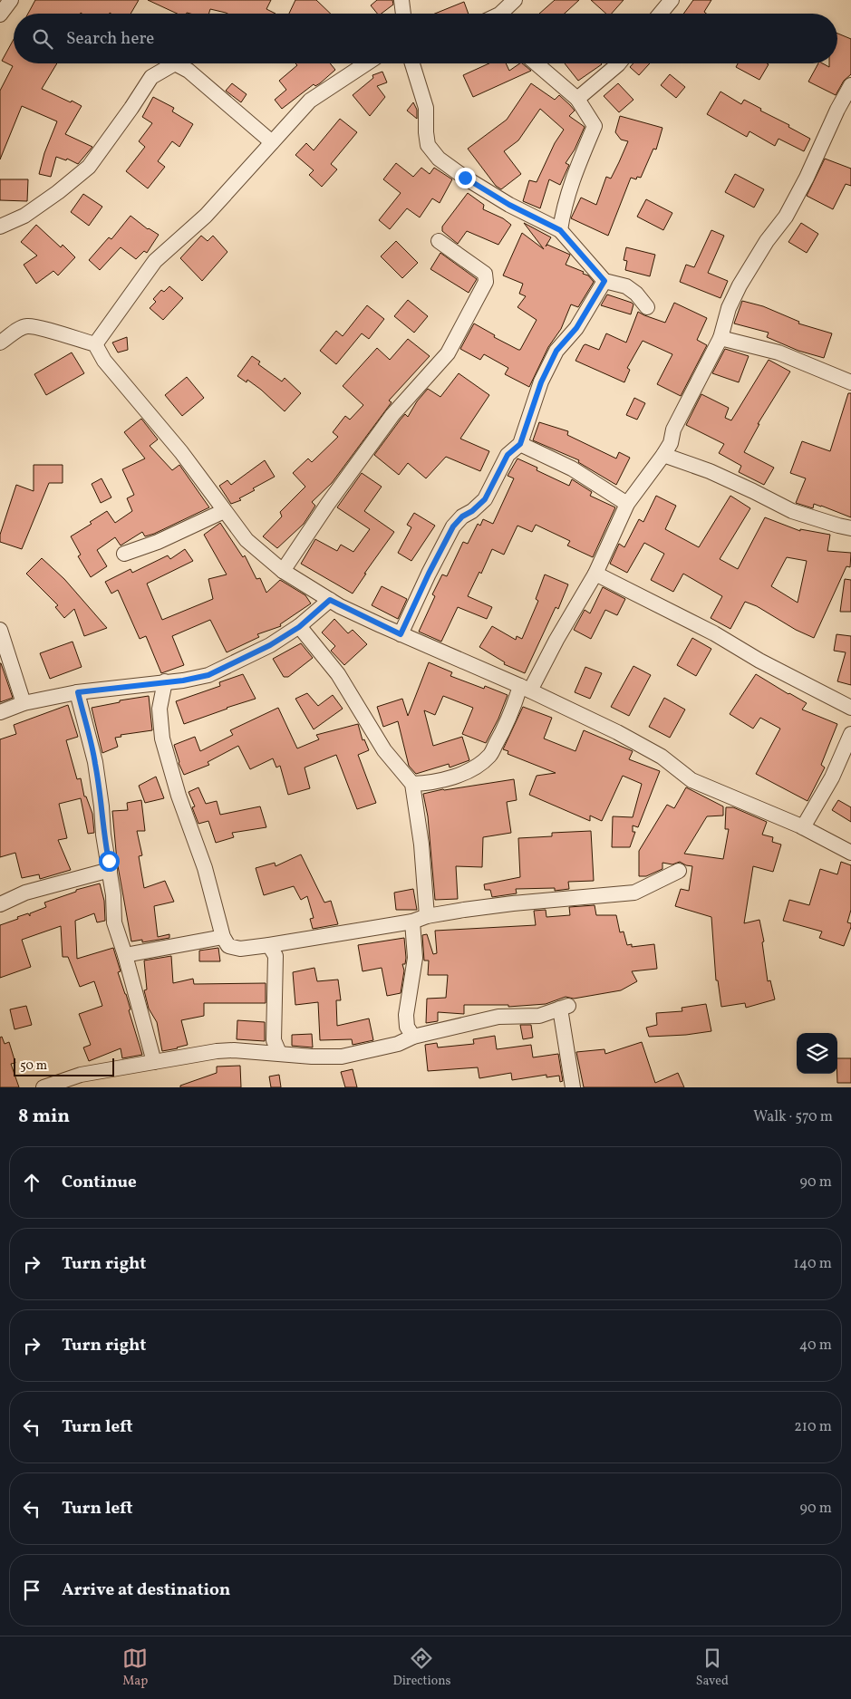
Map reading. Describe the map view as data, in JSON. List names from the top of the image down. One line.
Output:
{"scale_bar":"50 m","page":{"search":"Search here","scale":"50 m","heading":["8 min","Walk · 570 m"],"list":[["Continue","90 m"],["Turn right","140 m"],["Turn right","40 m"],["Turn left","210 m"],["Turn left","90 m"],"Arrive at destination"],"nav":["Map","Directions","Saved"]}}
